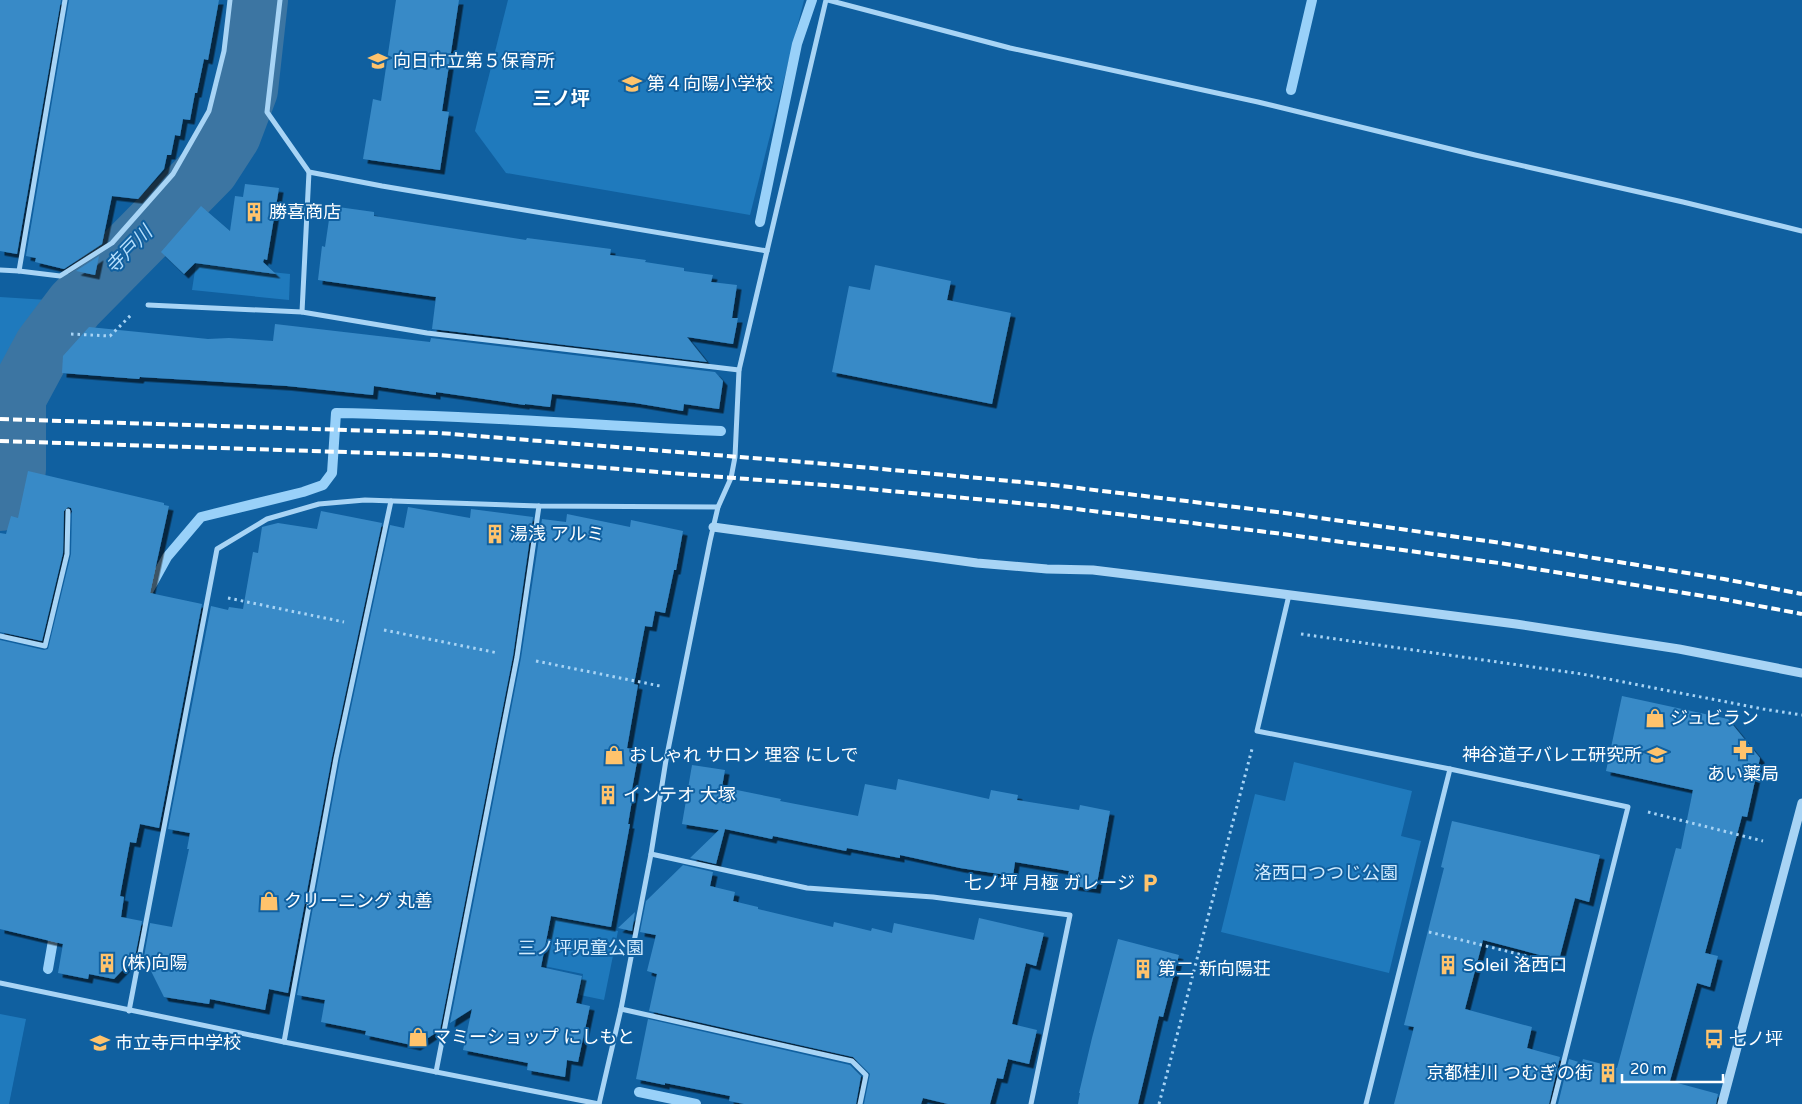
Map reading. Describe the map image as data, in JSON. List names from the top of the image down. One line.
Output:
{"districts":["三ノ坪"],"water":["寺戸川"],"parks":["洛西口つつじ公園","三ノ坪児童公園"],"places":{"school or university":["向日市立第５保育所","第４向陽小学校","神谷道子バレエ研究所","市立寺戸中学校"],"building":["勝喜商店","湯浅 アルミ","インテオ 大塚","(株)向陽","Soleil 洛西口","第二 新向陽荘","京都桂川 つむぎの街"],"shop":["ジュビラン","おしゃれ サロン 理容 にしで","クリーニング 丸善","マミーショップ にしもと"],"pharmacy":["あい薬局"],"parking":["七ノ坪 月極 ガレージ"],"bus stop":["七ノ坪"]},"scale_bar":"20 m"}
